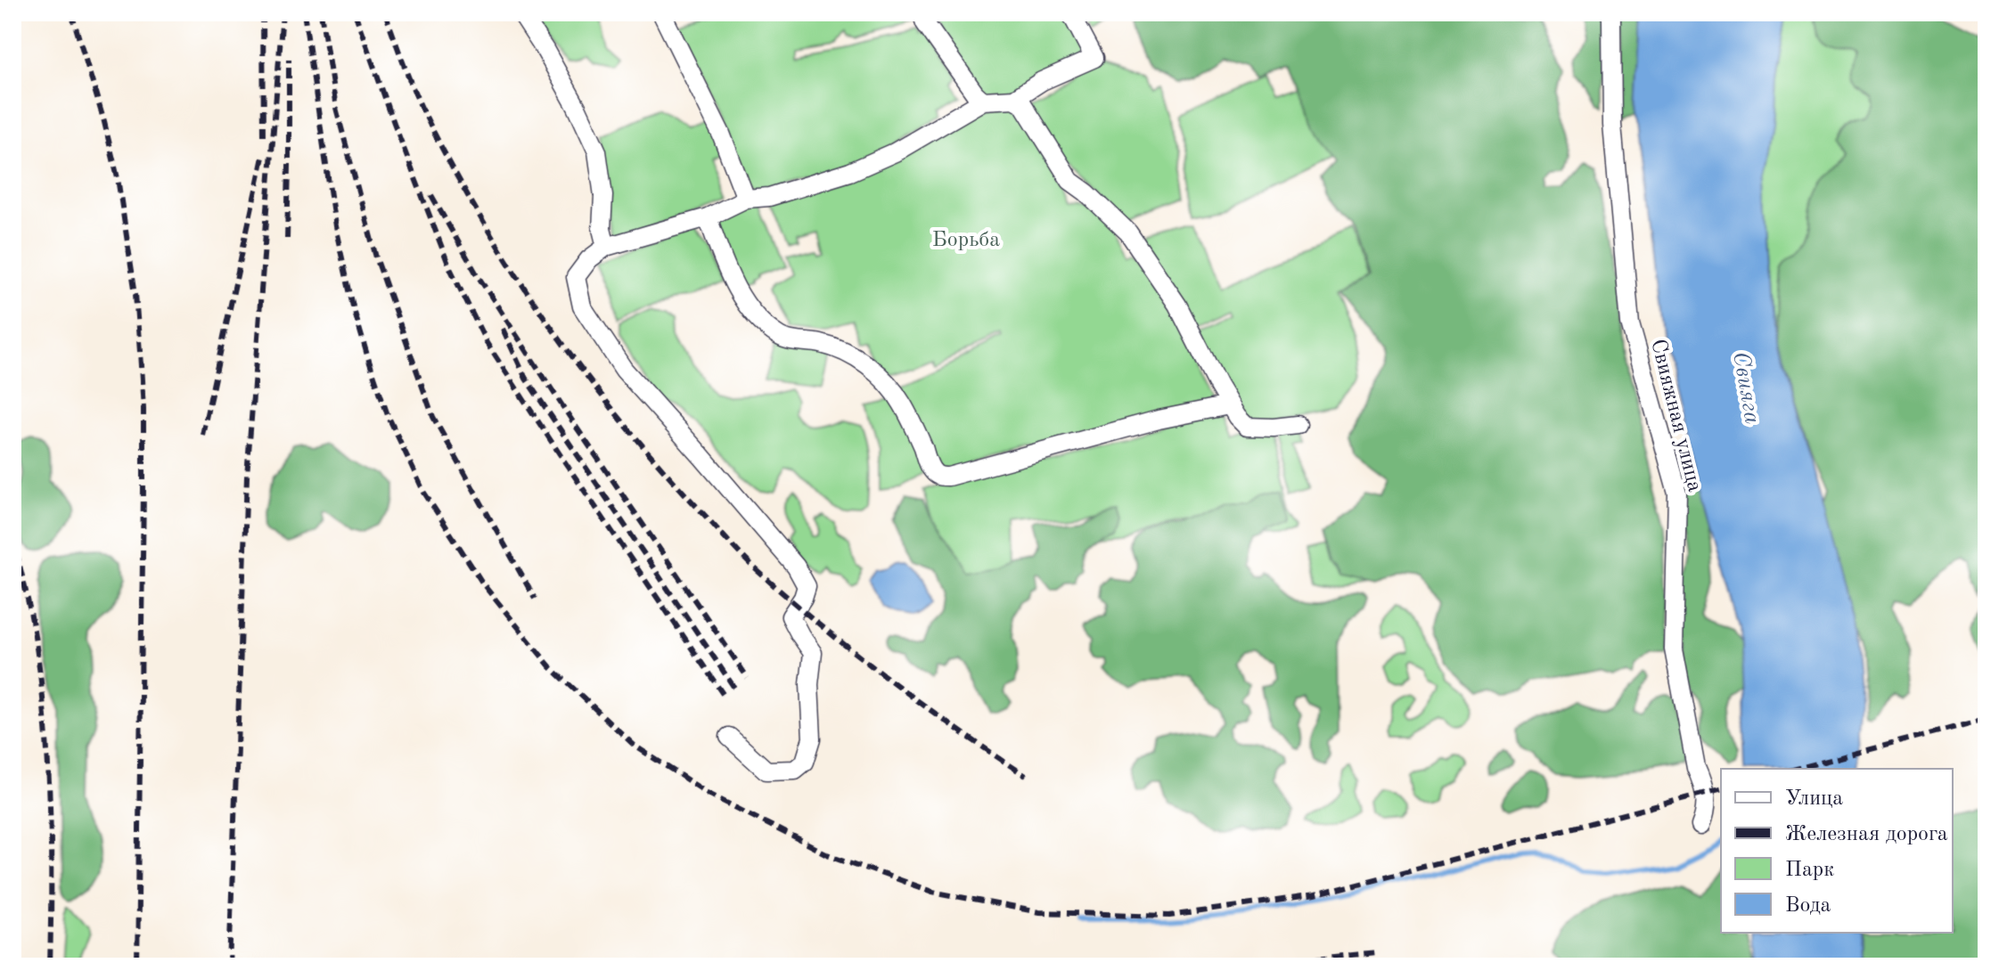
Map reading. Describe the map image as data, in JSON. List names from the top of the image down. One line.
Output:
{"streets":{"street":["Свияжная улица"]},"water":["Свияга"],"parks":["Борьба"],"legend":["Улица","Железная дорога","Парк","Вода"]}
